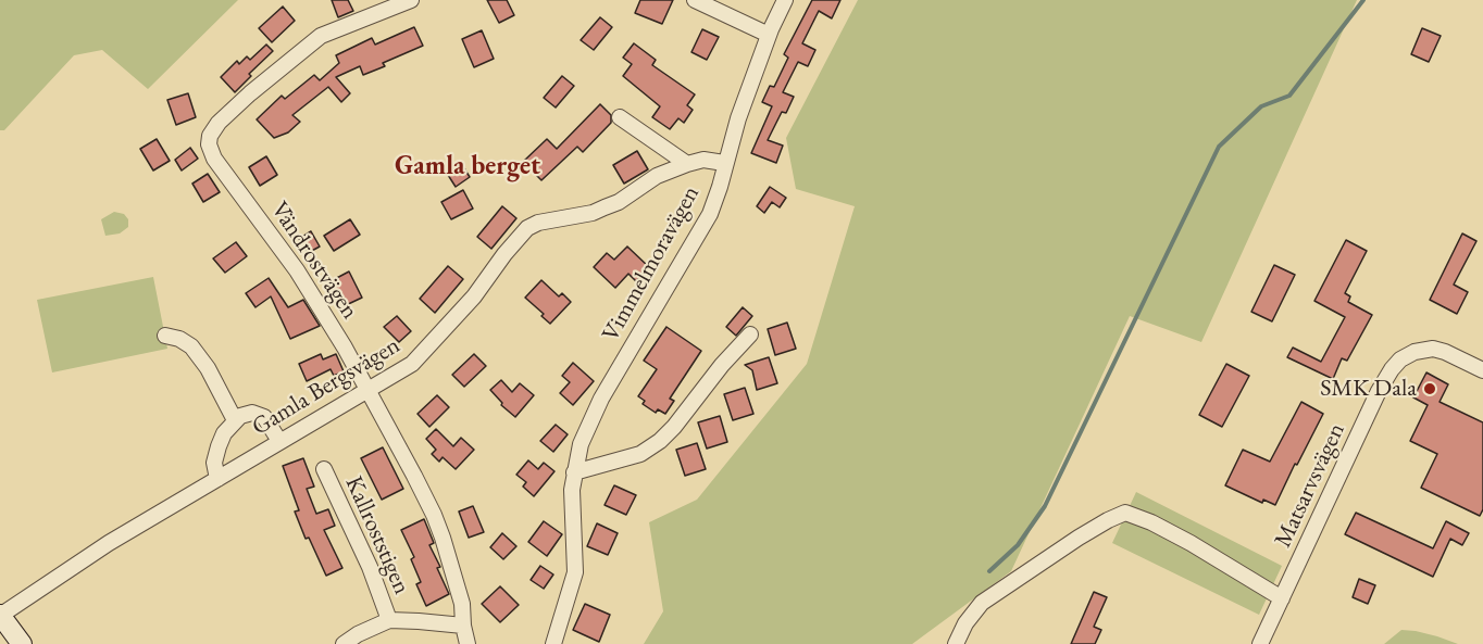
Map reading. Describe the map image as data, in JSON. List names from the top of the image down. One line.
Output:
{"streets":{"street":["Vändrostvägen","Vimmelmoravägen","Gamla Bergsvägen","Matsarvsvägen","Kallroststigen"]},"crossings":[["Vändrostvägen","Gamla Bergsvägen"],["Vändrostvägen","Kallroststigen"],["Vimmelmoravägen","Gamla Bergsvägen"]],"districts":["Gamla berget"],"places":["SMK Dala"]}
